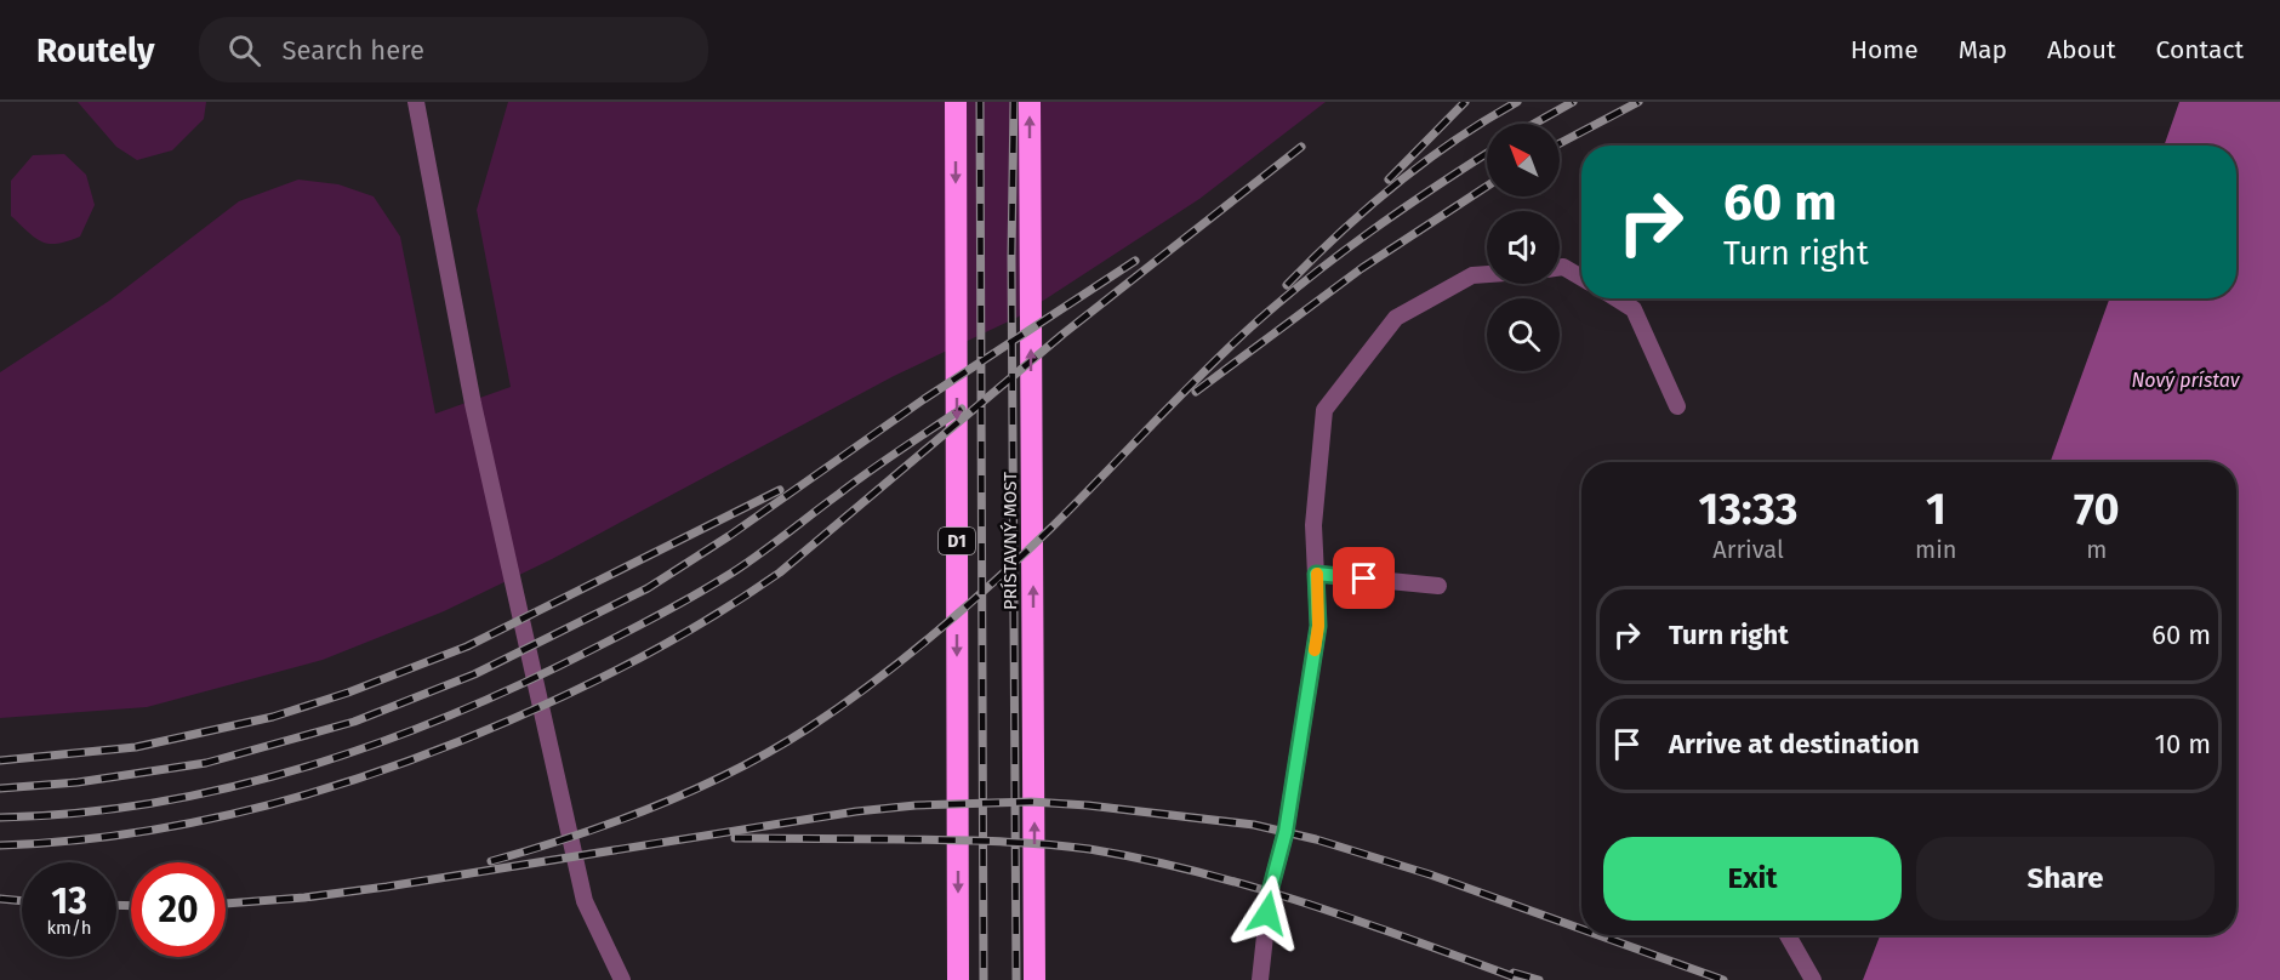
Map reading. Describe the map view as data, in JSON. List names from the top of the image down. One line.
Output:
{"streets":{"highway":["D1","PRÍSTAVNÝ MOST"]},"water":["Nový prístav"],"north":"top left","page":{"header":"Routely","search":"Search here","nav":["Home","Map","About","Contact"],"turn":["60 m","Turn right"],"eta":["13:33","Arrival","1","min","70","m"],"list":[{"name":"Turn right","value":"60 m"},{"name":"Arrive at destination","value":"10 m"}],"buttons":["Exit","Share"],"speed":"13 km/h","limit":"20"}}
